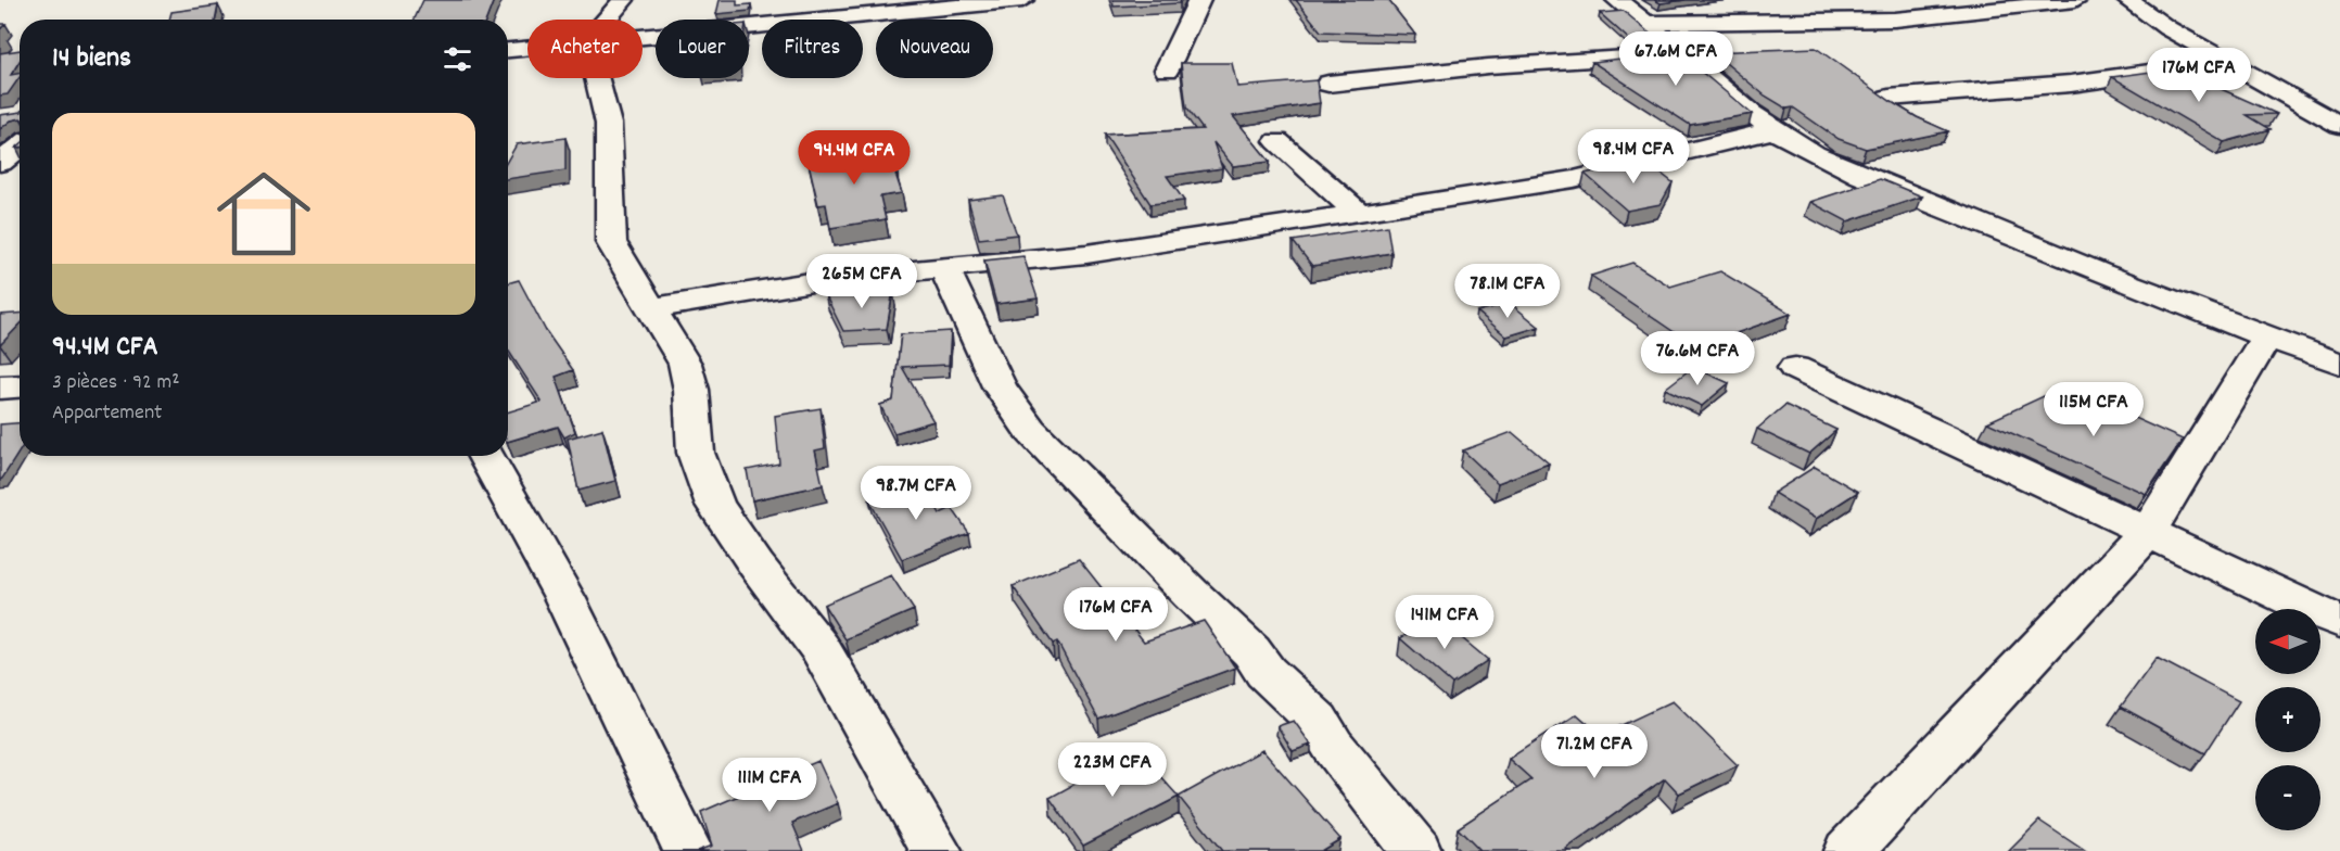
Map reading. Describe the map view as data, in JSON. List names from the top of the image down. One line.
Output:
{"north":"left","page":{"chip":["Acheter","Louer","Filtres","Nouveau"],"heading":"14 biens","price":["67.6M CFA","176M CFA","98.4M CFA","94.4M CFA","265M CFA","78.1M CFA","76.6M CFA","115M CFA","98.7M CFA","176M CFA","141M CFA","71.2M CFA","223M CFA","111M CFA"],"list":[{"name":"94.4M CFA","note":"3 pièces · 92 m² · Appartement"}],"map_buttons":["+","−"]}}
